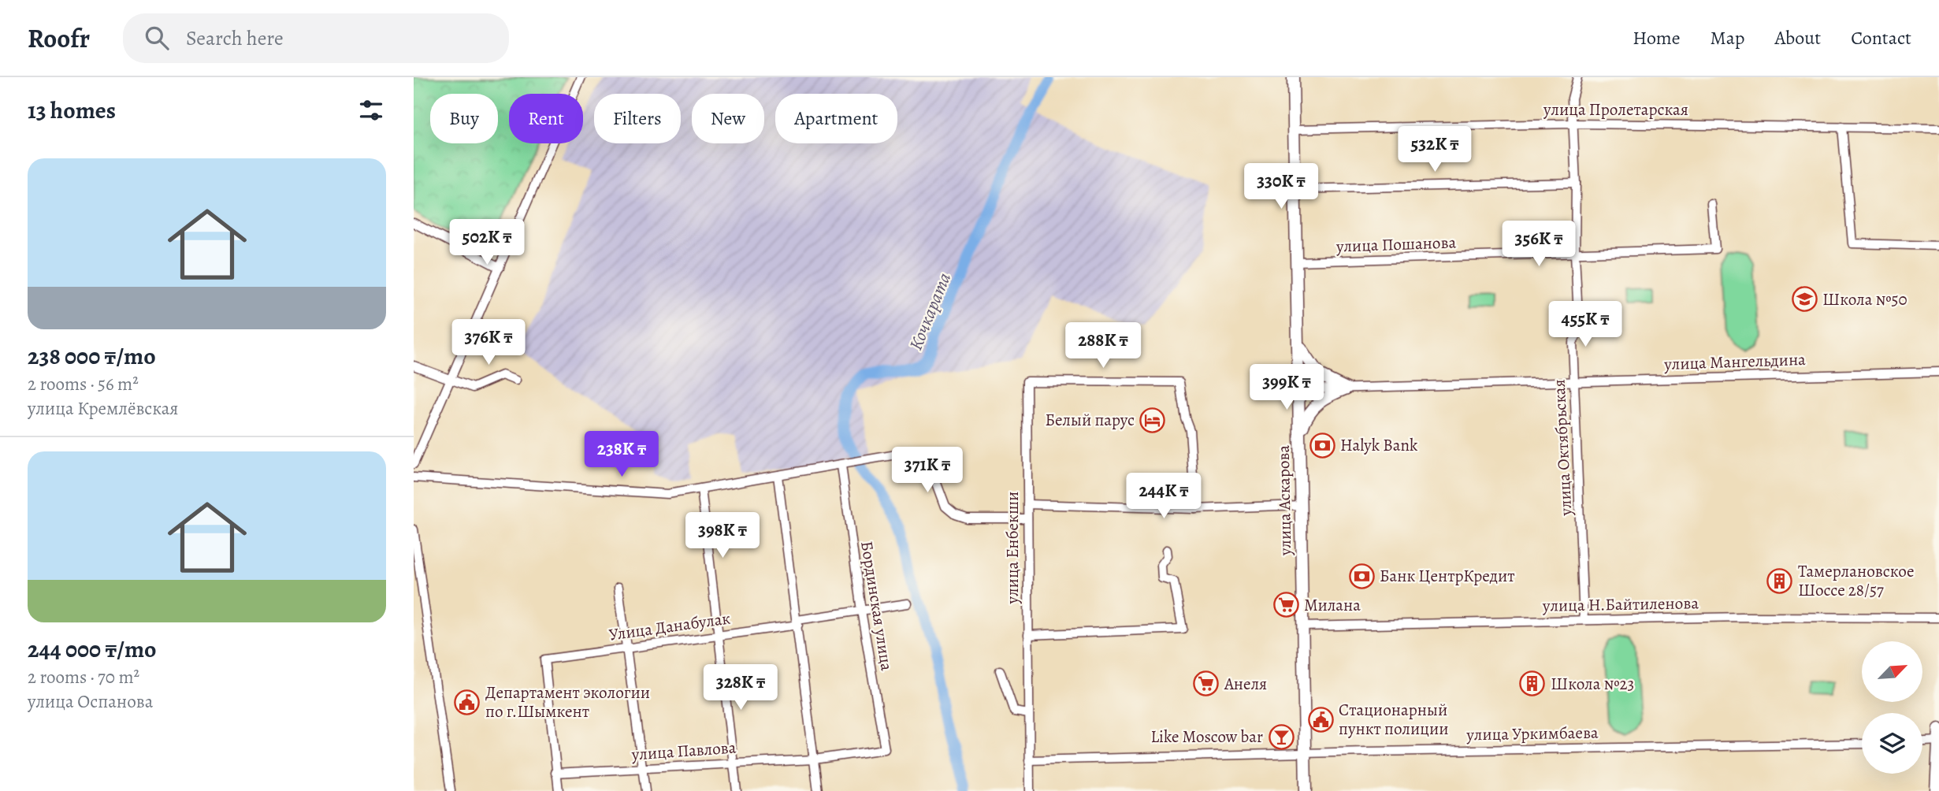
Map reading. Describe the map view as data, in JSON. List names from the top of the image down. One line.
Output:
{"streets":{"main road":["улица Аскарова"],"street":["улица Пролетарская","улица Пошанова","улица Мангельдина","улица Октябрьская","улица Енбекши","улица Н.Байтиленова","Бординская улица","Улица Данабулак","улица Уркимбаева","улица Павлова"]},"crossings":[["улица Пролетарская","улица Октябрьская"],["улица Пролетарская","улица Аскарова"],["улица Пошанова","улица Октябрьская"],["улица Пошанова","улица Аскарова"],["улица Мангельдина","улица Октябрьская"],["улица Мангельдина","улица Аскарова"],["улица Октябрьская","улица Н.Байтиленова"],["улица Аскарова","улица Н.Байтиленова"],["улица Аскарова","улица Уркимбаева"],["улица Енбекши","улица Уркимбаева"],["Бординская улица","Улица Данабулак"],["Бординская улица","улица Павлова"],["Улица Данабулак","улица Павлова"]],"water":["Кочкарата"],"places":{"school or university":["Школа №50"],"hotel":["Белый парус"],"bank":["Halyk Bank","Банк ЦентрКредит"],"building":["Тамерлановское Шоссе 28/57","Школа №23"],"supermarket":["Милана","Анеля"],"public building":["Департамент экологии по г.Шымкент","Стационарный пункт полиции"],"bar":["Like Moscow bar"]},"north":"top right","page":{"header":"Roofr","search":"Search here","nav":["Home","Map","About","Contact"],"heading":"13 homes","chip":["Buy","Rent","Filters","New","Apartment"],"price":["532K ₸","330K ₸","502K ₸","356K ₸","455K ₸","376K ₸","288K ₸","399K ₸","238K ₸","371K ₸","244K ₸","398K ₸","328K ₸"],"list":[{"name":"238 000 ₸/mo","note":"2 rooms · 56 m² · улица Кремлёвская"},{"name":"244 000 ₸/mo","note":"2 rooms · 70 m² · улица Оспанова"}]}}
